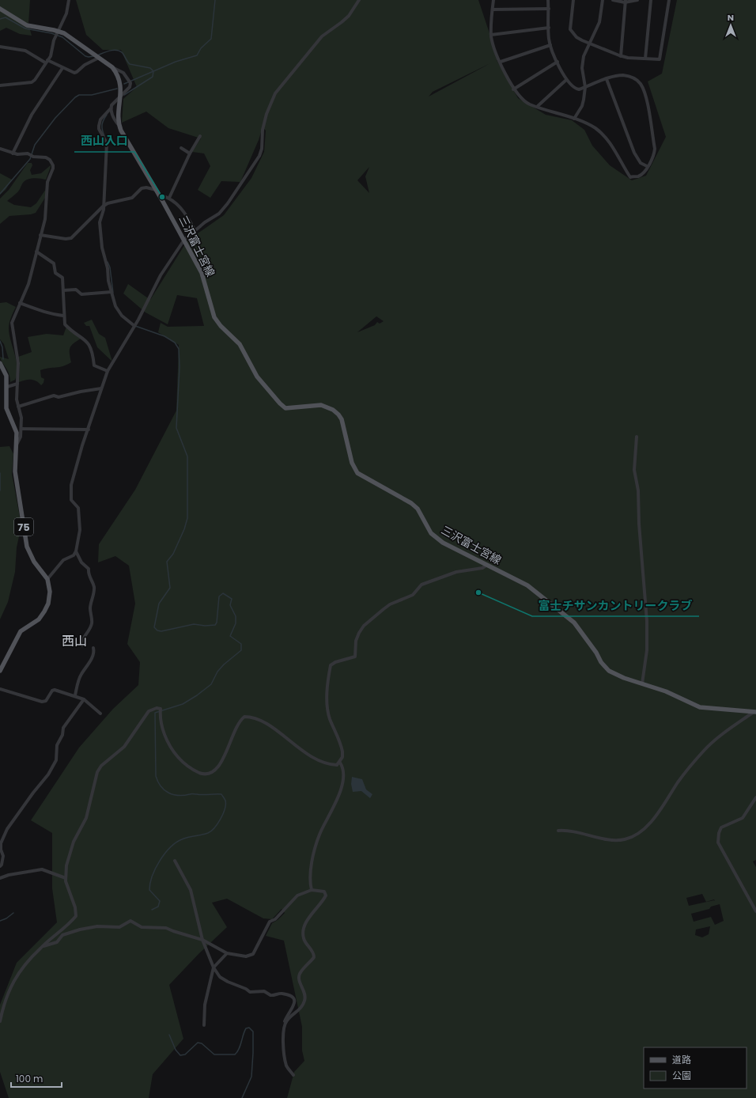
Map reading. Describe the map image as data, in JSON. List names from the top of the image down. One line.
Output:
{"streets":{"main road":["三沢富士宮線","75"]},"districts":["西山"],"places":["西山入口","富士チサンカントリークラブ"],"legend":["道路","公園"],"scale_bar":"100 m","north":"top"}
